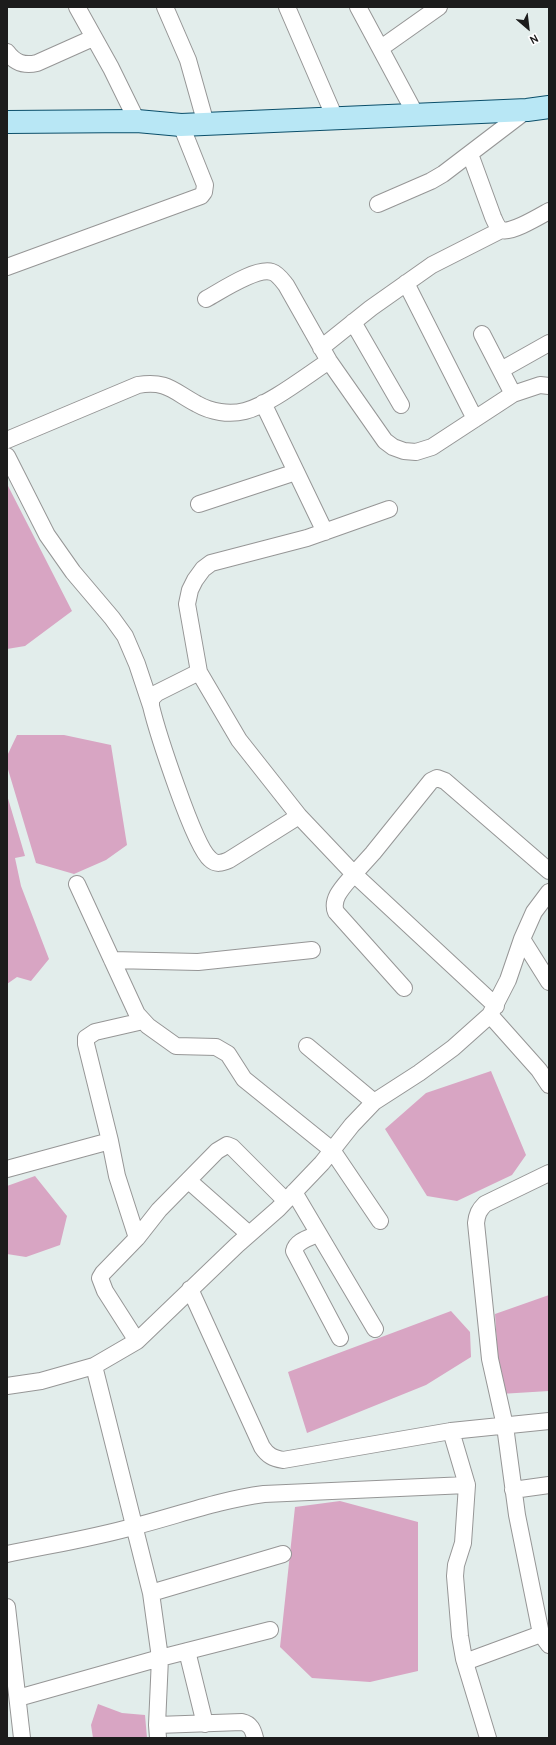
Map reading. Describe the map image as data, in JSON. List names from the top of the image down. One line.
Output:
{"north":"bottom right"}
